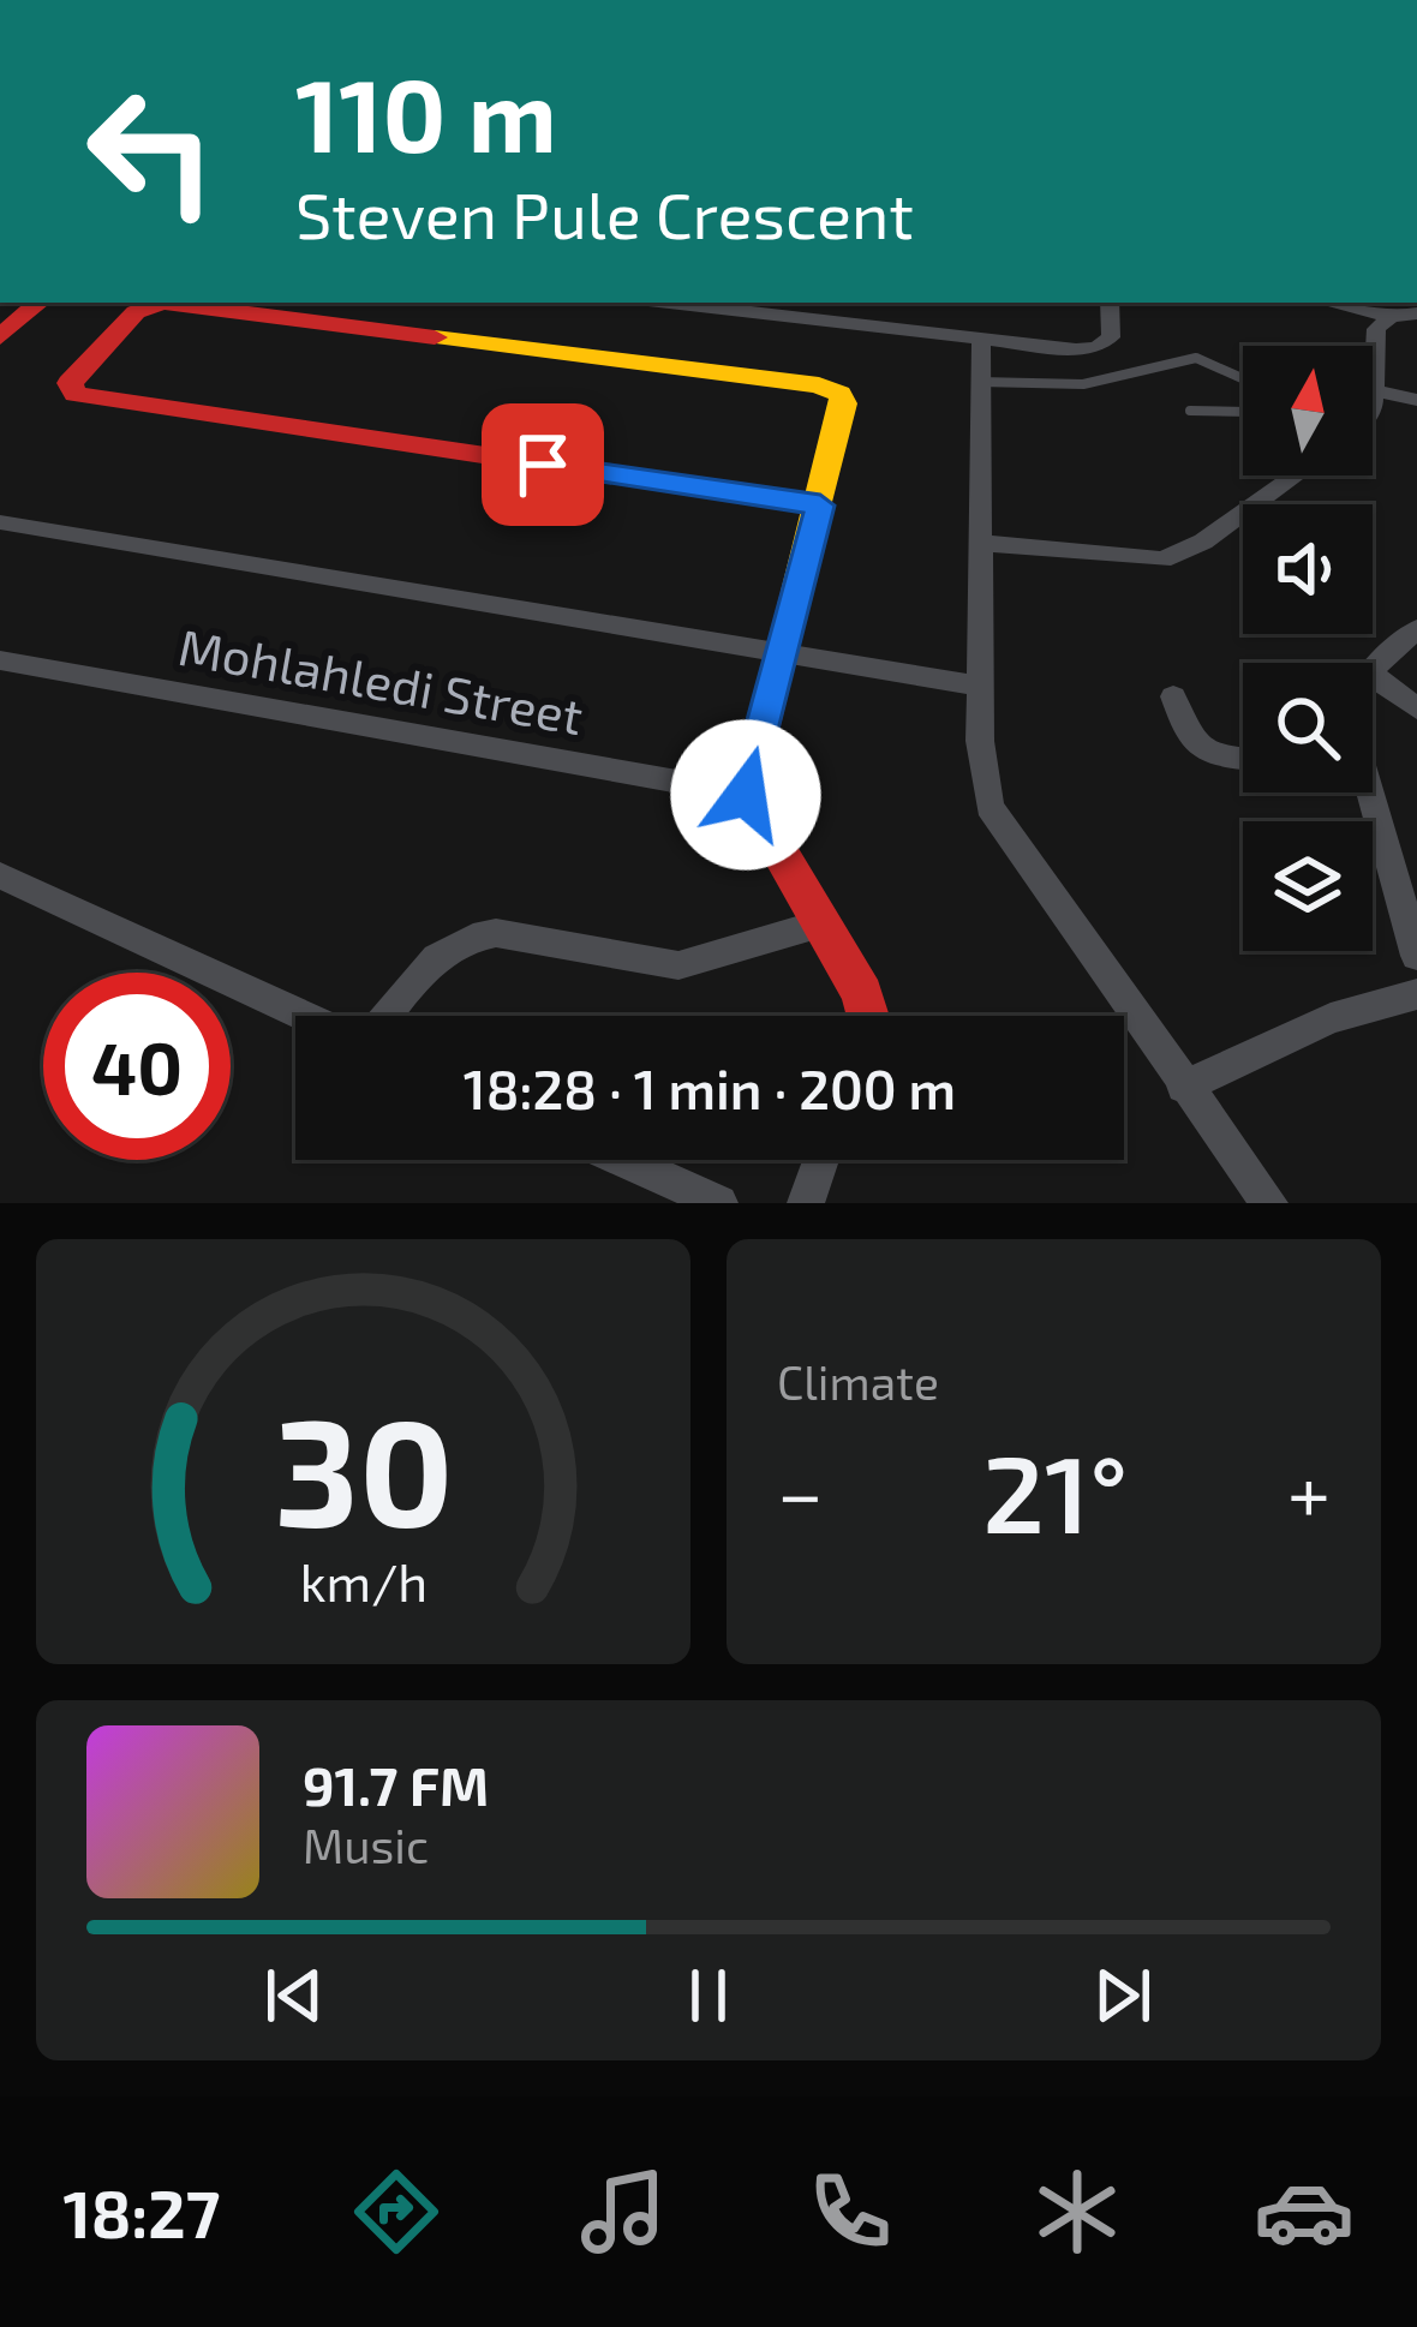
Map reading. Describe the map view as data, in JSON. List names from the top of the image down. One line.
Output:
{"streets":{"street":["Mohlahledi Street"]},"north":"top","page":{"turn":["110 m","Steven Pule Crescent"],"limit":"40","trip":"18:28 · 1 min · 200 m","tile":"Climate","heat":["−","21°","+"],"song":["91.7 FM","Music"],"tabs":"18:27","gauge":["30","km/h"]}}
